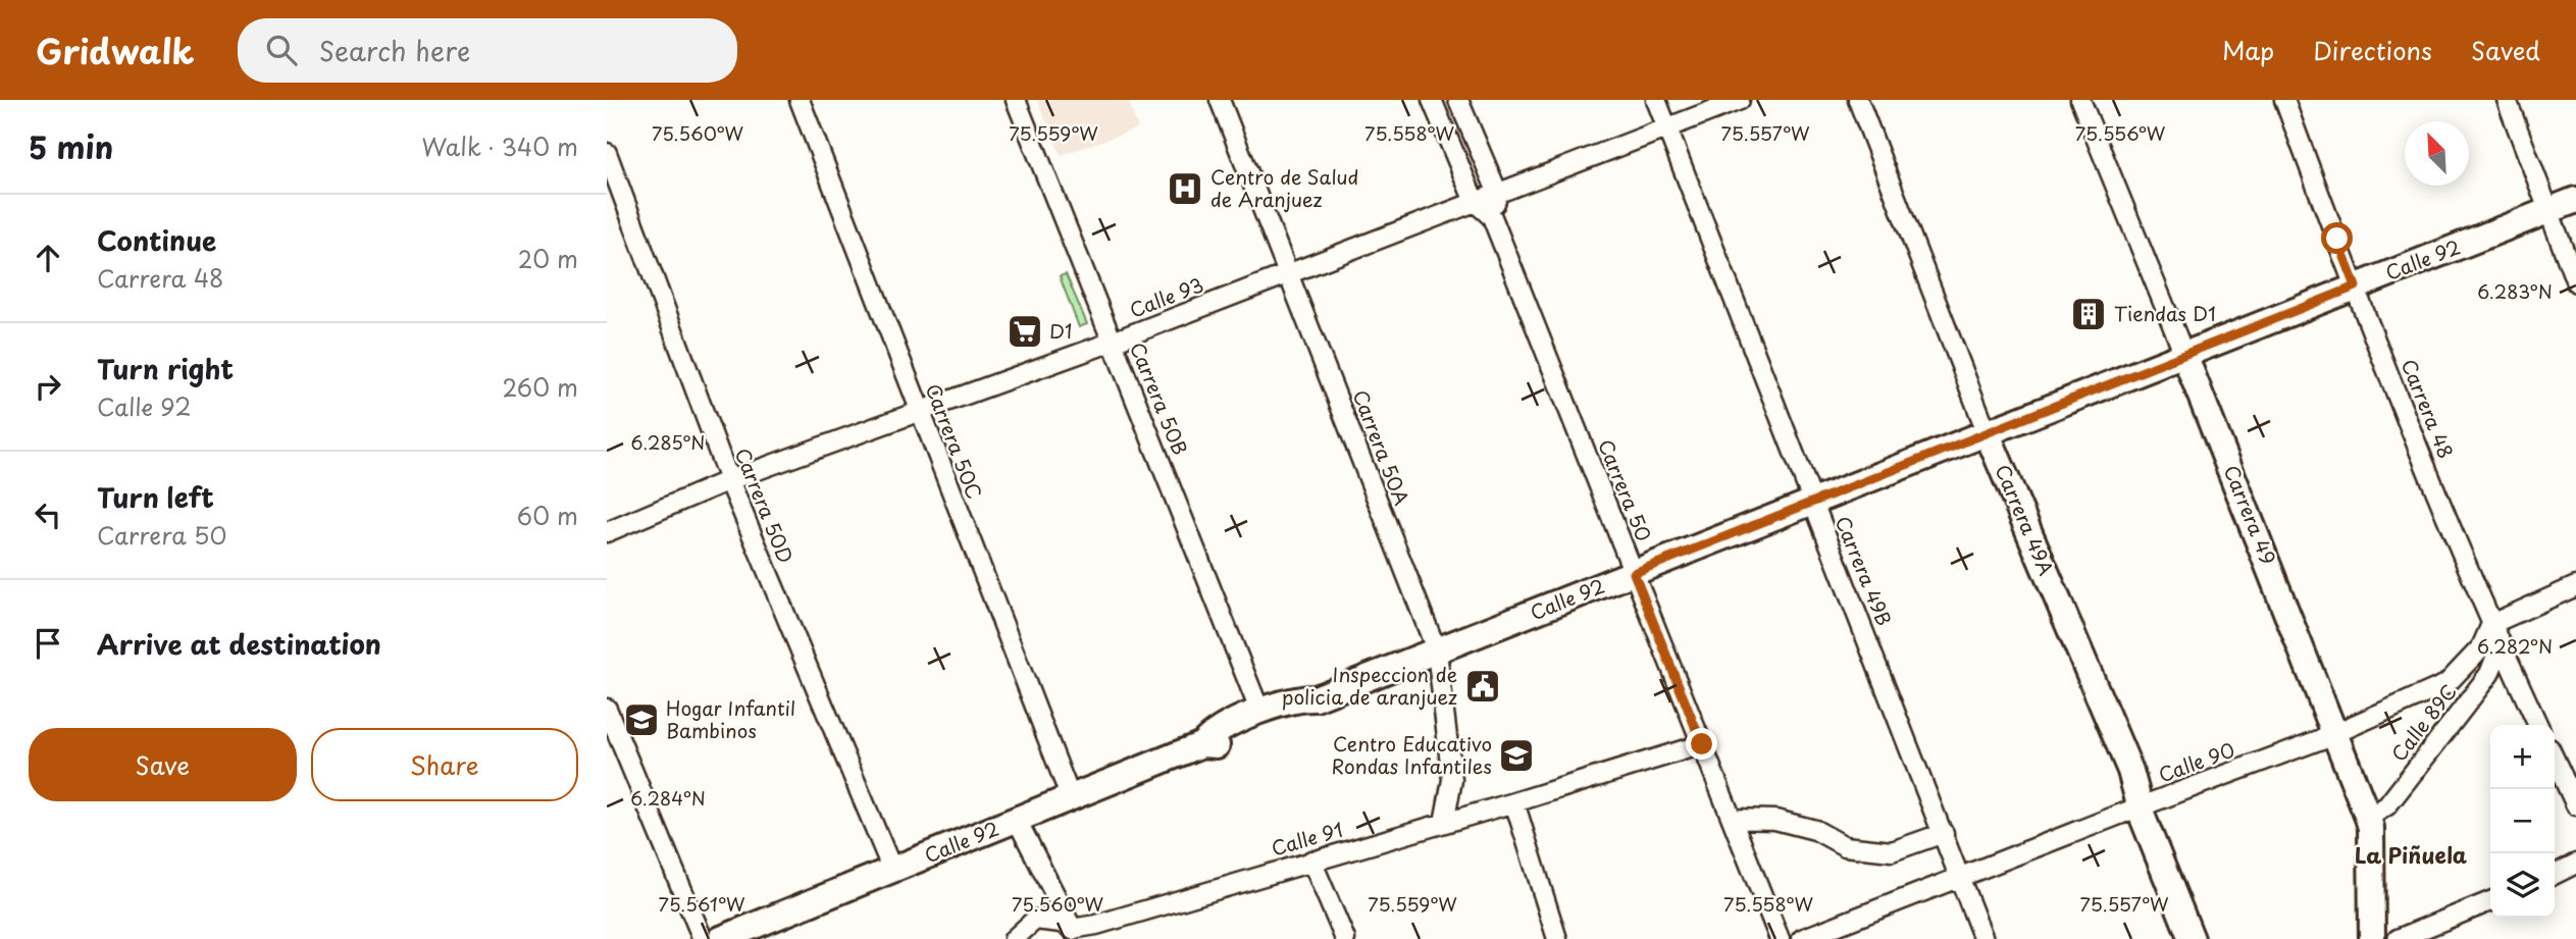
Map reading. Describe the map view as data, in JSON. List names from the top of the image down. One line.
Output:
{"streets":{"street":["Calle 92","Calle 93","Carrera 50B","Carrera 48","Carrera 50C","Carrera 50A","Carrera 50","Carrera 50D","Carrera 49","Carrera 49A","Carrera 49B","Calle 89C","Calle 90","Calle 91"]},"crossings":[["Calle 92","Carrera 50B"],["Calle 92","Carrera 48"],["Calle 92","Carrera 50C"],["Calle 92","Carrera 50A"],["Calle 92","Carrera 50"],["Calle 92","Carrera 50D"],["Calle 92","Carrera 49"],["Calle 92","Carrera 49A"],["Calle 92","Carrera 49B"],["Calle 93","Carrera 50B"],["Calle 93","Carrera 50C"],["Calle 93","Carrera 50A"],["Calle 93","Carrera 50"],["Calle 93","Carrera 50D"],["Calle 93","Carrera 49B"],["Carrera 48","Calle 89C"],["Carrera 48","Calle 90"],["Carrera 50A","Calle 91"],["Carrera 50","Calle 91"],["Carrera 49","Calle 89C"],["Carrera 49","Calle 90"],["Carrera 49A","Calle 90"],["Carrera 49B","Calle 90"]],"districts":["La Piñuela"],"places":{"hospital":["Centro de Salud de Aranjuez"],"building":["Tiendas D1"],"supermarket":["D1"],"public building":["Inspeccion de policia de aranjuez"],"school or university":["Hogar Infantil Bambinos","Centro Educativo Rondas Infantiles"]},"north":"top left","page":{"header":"Gridwalk","search":"Search here","nav":["Map","Directions","Saved"],"heading":["5 min","Walk · 340 m"],"list":[["Continue","Carrera 48","20 m"],["Turn right","Calle 92","260 m"],["Turn left","Carrera 50","60 m"],"Arrive at destination"],"buttons":["Save","Share"],"map_buttons":["+","−"]},"coordinates":["75.560°W","75.559°W","75.558°W","75.557°W","75.556°W","6.283°N","6.285°N","6.282°N","6.284°N","75.561°W"]}
